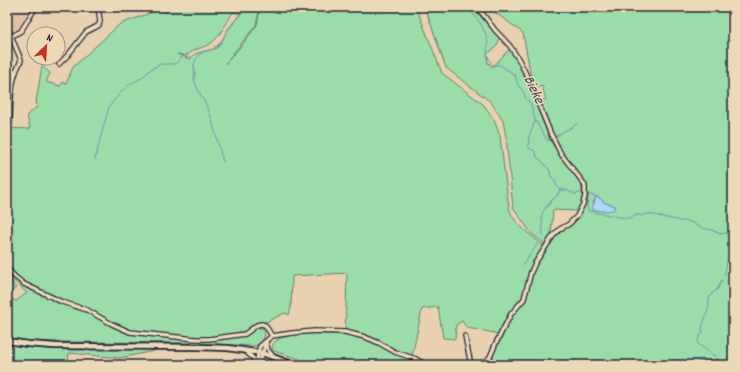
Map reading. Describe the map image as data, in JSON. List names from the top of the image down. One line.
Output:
{"water":["Bieke"],"north":"top right"}
